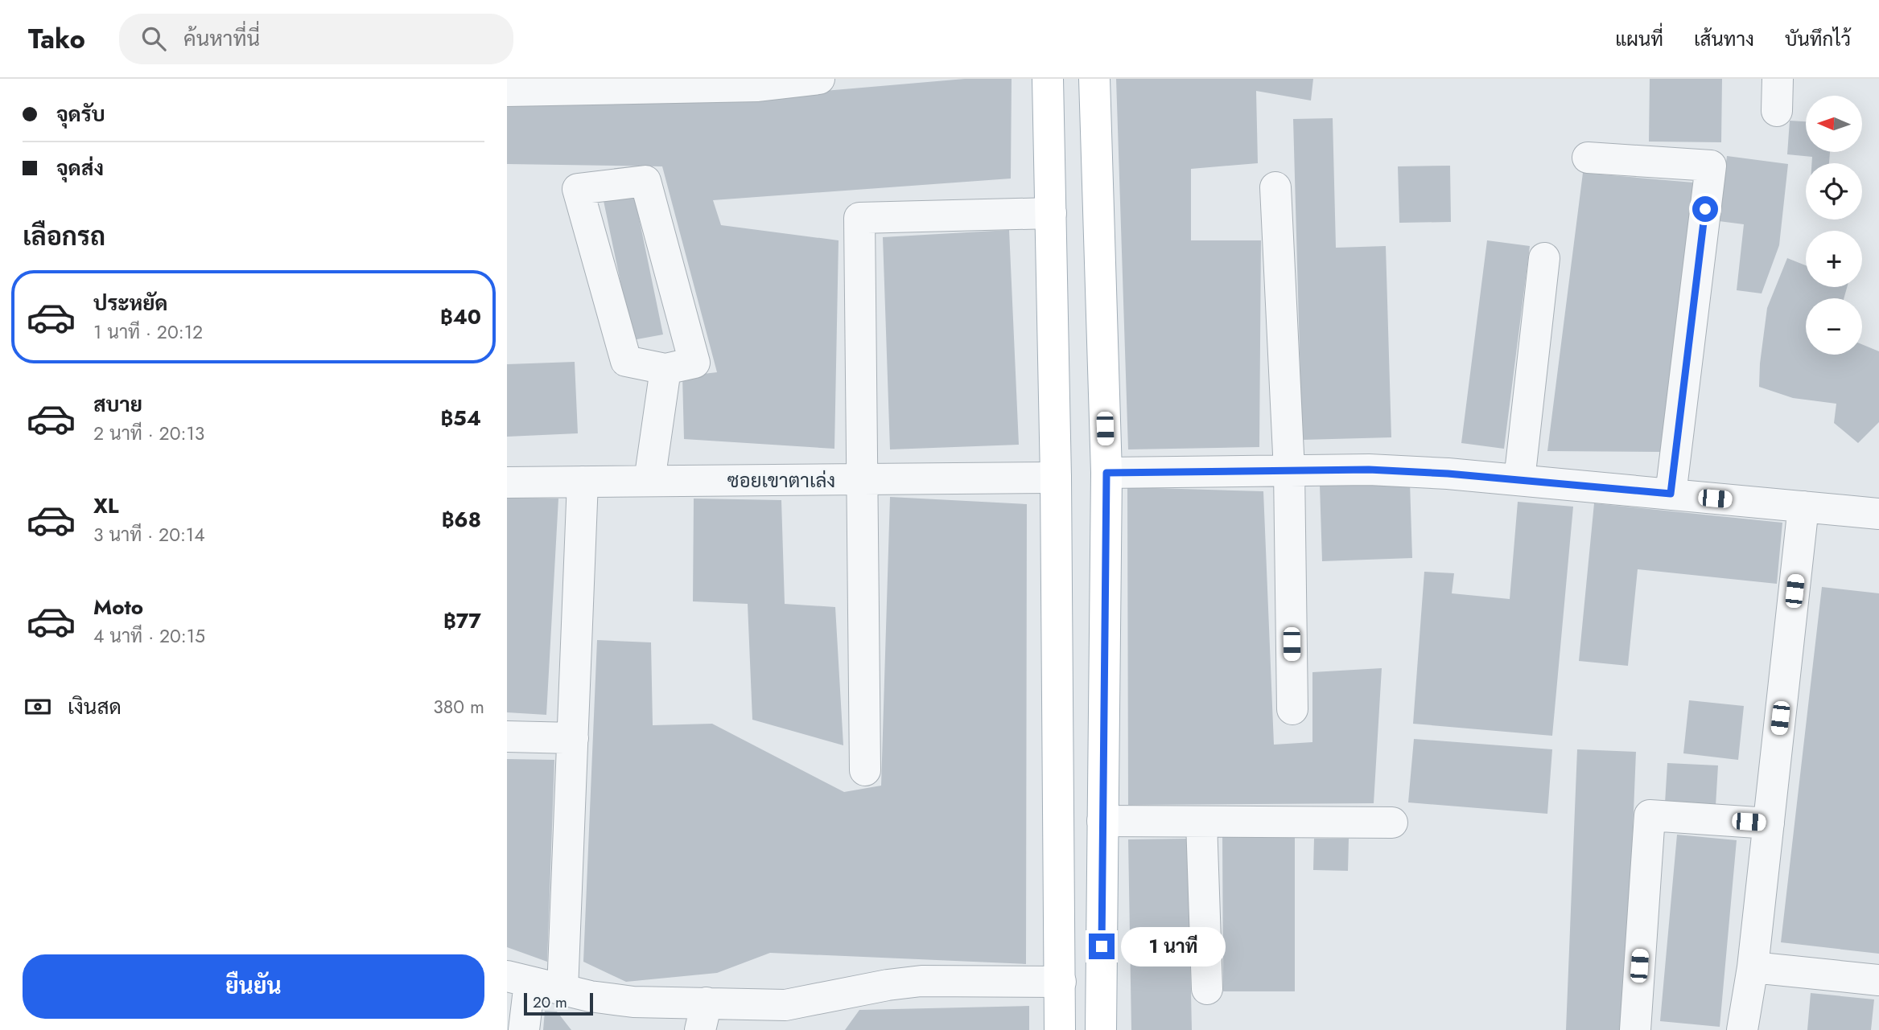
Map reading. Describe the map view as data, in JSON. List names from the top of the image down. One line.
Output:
{"streets":{"street":["ซอยเขาตาเล่ง"]},"scale_bar":"20 m","north":"left","page":{"header":"Tako","search":"ค้นหาที่นี่","nav":["แผนที่","เส้นทาง","บันทึกไว้"],"banner":["จุดรับ","จุดส่ง"],"map_buttons":["+","−"],"heading":"เลือกรถ","list":[{"name":"ประหยัด","note":"1 นาที · 20:12","value":"฿40"},{"name":"สบาย","note":"2 นาที · 20:13","value":"฿54"},{"name":"XL","note":"3 นาที · 20:14","value":"฿68"},{"name":"Moto","note":"4 นาที · 20:15","value":"฿77"}],"pay":["เงินสด","380 m"],"bubble":"1 นาที","buttons":"ยืนยัน","scale":"20 m"}}
